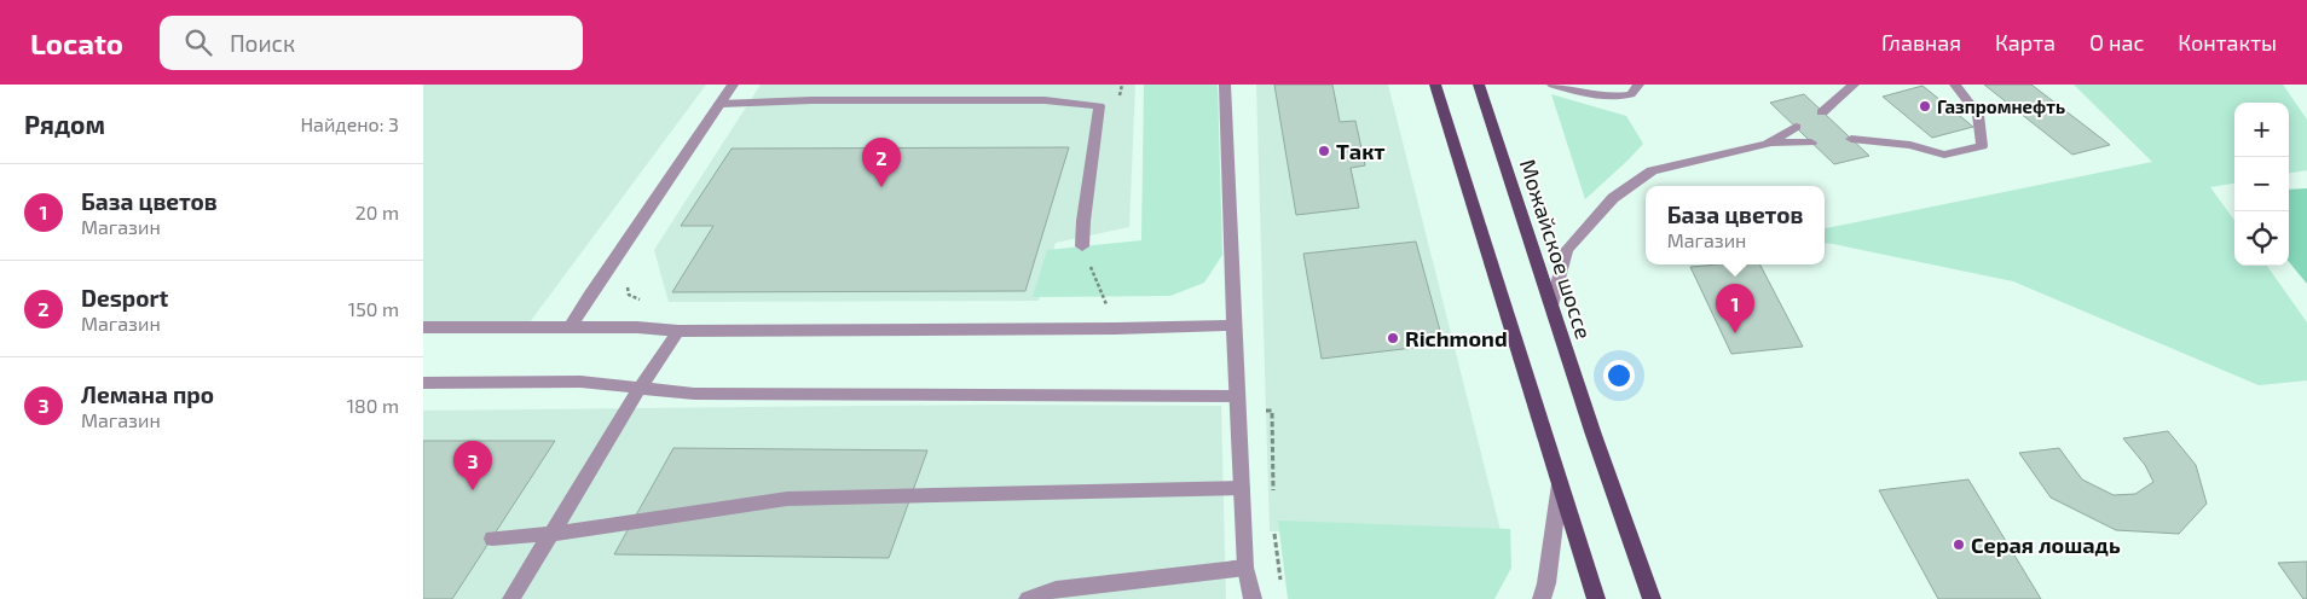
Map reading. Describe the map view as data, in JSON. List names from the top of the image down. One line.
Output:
{"streets":{"main road":["Можайское шоссе"]},"places":["Газпромнефть","Такт","Richmond","Серая лошадь"],"page":{"header":"Locato","search":"Поиск","nav":["Главная","Карта","О нас","Контакты"],"heading":["Рядом","Найдено: 3"],"map_buttons":["+","−"],"pins":["2","1","3"],"list":[{"mark":"1","name":"База цветов","note":"Магазин","value":"20 m"},{"mark":"2","name":"Desport","note":"Магазин","value":"150 m"},{"mark":"3","name":"Лемана про","note":"Магазин","value":"180 m"}],"popup":["База цветов","Магазин"]}}
